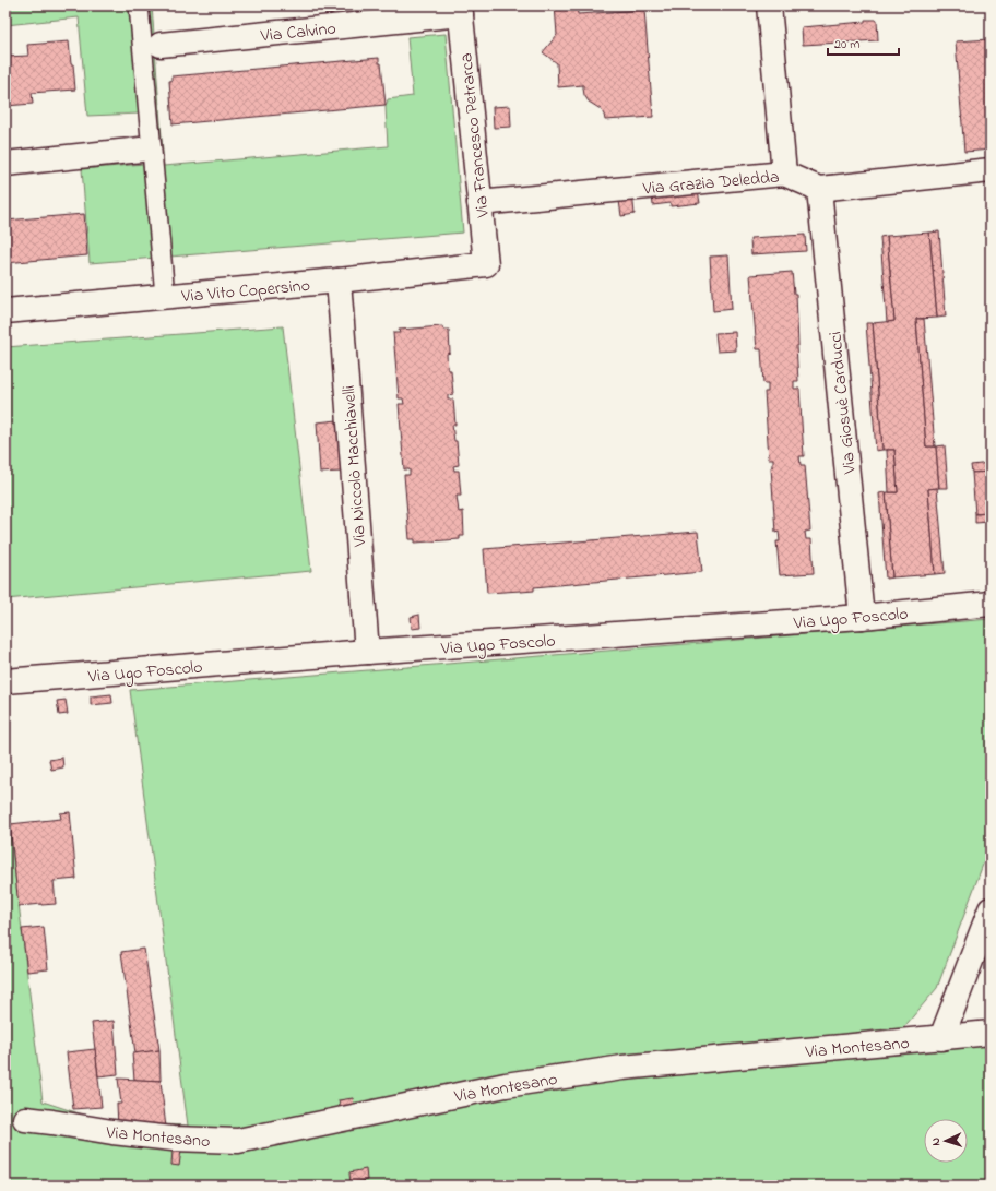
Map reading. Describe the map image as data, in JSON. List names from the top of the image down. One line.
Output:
{"streets":{"street":["Via Calvino","Via Francesco Petrarca","Via Grazia Deledda","Via Vito Copersino","Via Giosuè Carducci","Via Niccolò Macchiavelli","Via Ugo Foscolo","Via Montesano"]},"crossings":[["Via Calvino","Via Francesco Petrarca"],["Via Francesco Petrarca","Via Grazia Deledda"],["Via Francesco Petrarca","Via Vito Copersino"],["Via Grazia Deledda","Via Giosuè Carducci"],["Via Vito Copersino","Via Niccolò Macchiavelli"],["Via Giosuè Carducci","Via Ugo Foscolo"],["Via Niccolò Macchiavelli","Via Ugo Foscolo"]],"scale_bar":"20 m","north":"left"}
